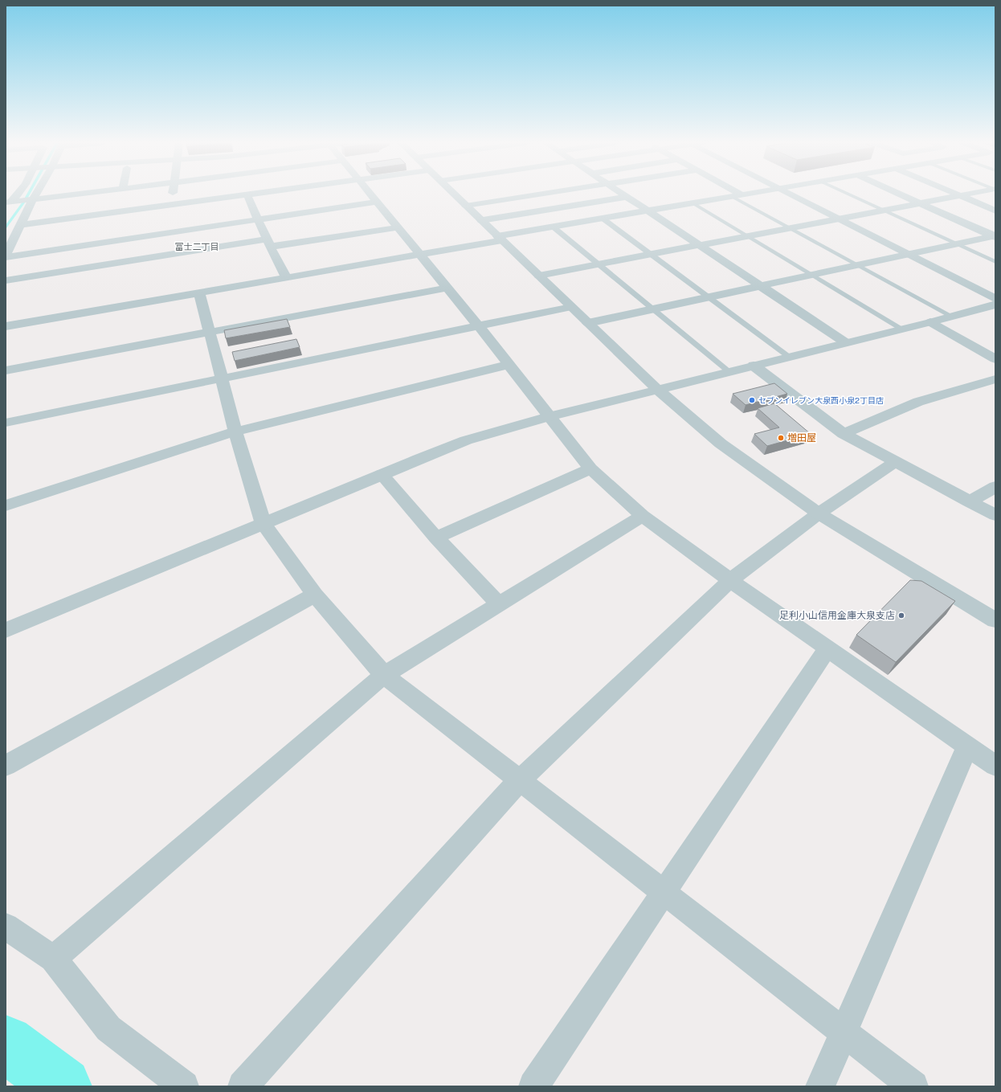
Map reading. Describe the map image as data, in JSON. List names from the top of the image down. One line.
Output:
{"districts":["富士二丁目"],"places":["セブンイレブン大泉西小泉2丁目店","増田屋","足利小山信用金庫大泉支店"]}
